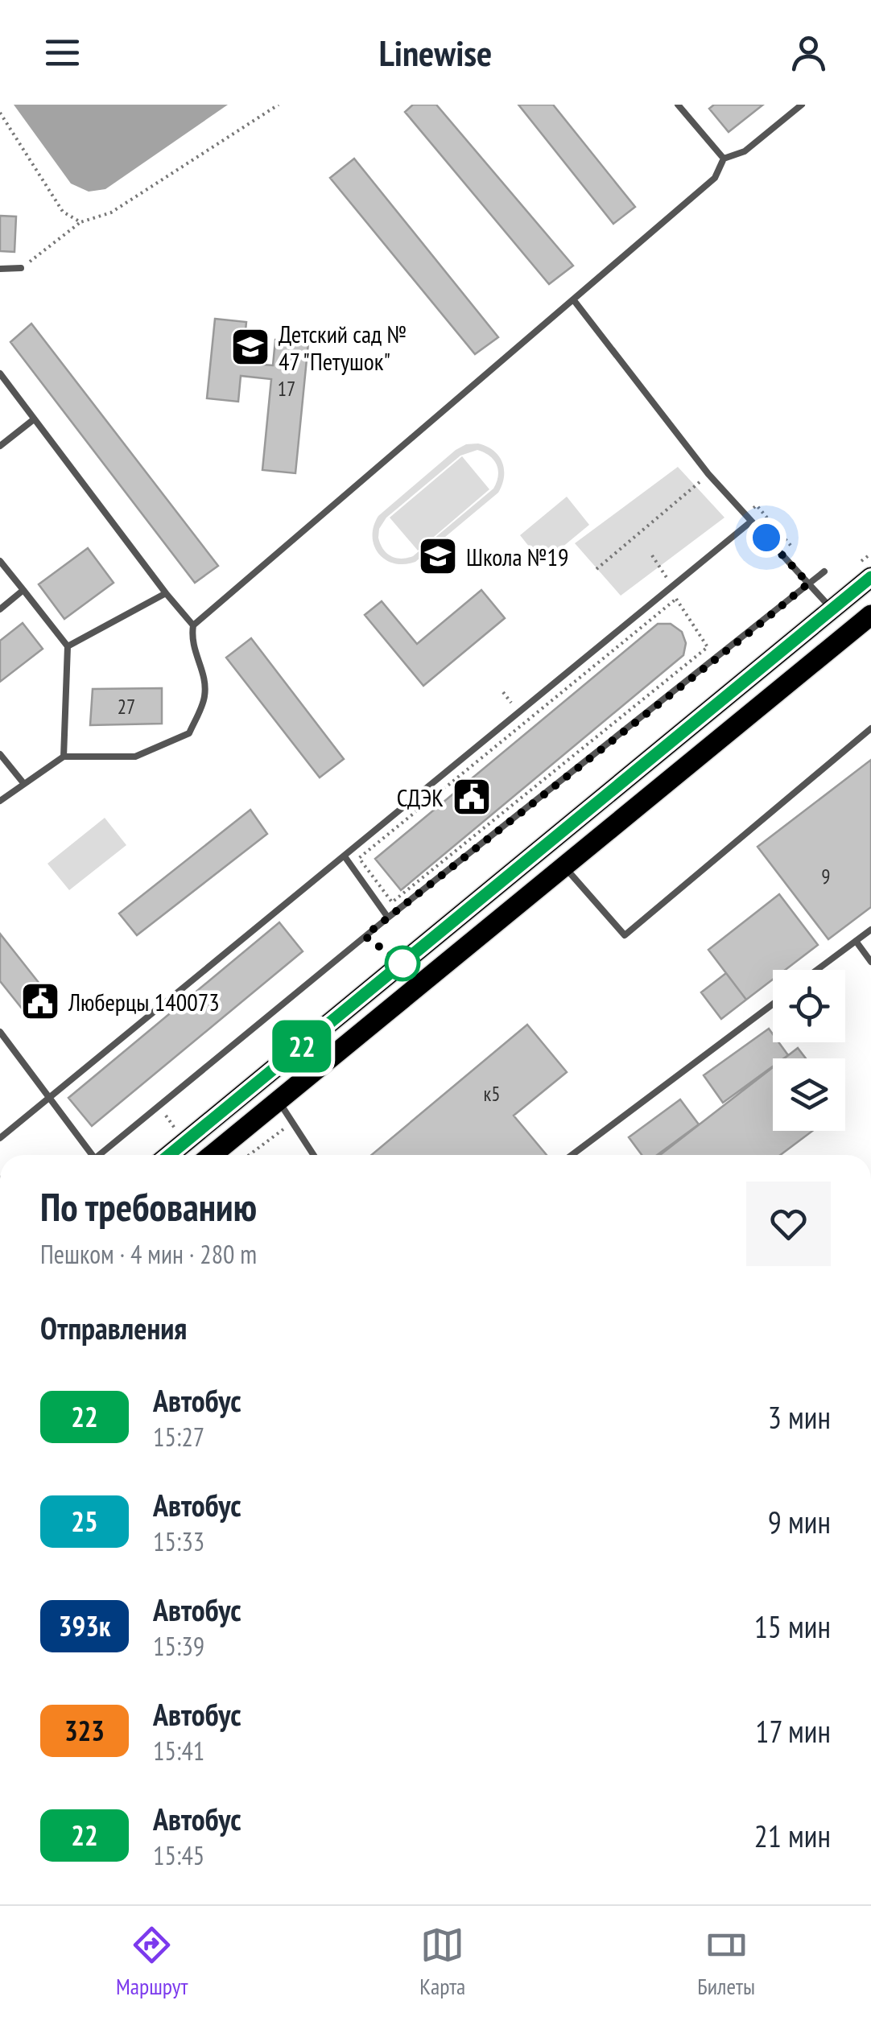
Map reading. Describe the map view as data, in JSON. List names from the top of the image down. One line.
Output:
{"places":{"school or university":["Детский сад № 47 \"Петушок\"","Школа №19"],"public building":["СДЭК","Люберцы 140073"]},"lines":["bus line 22"],"house_numbers":["17","27","9","к5"],"page":{"header":"Linewise","on_map":"22","heading":[["По требованию","Пешком · 4 мин · 280 m"],"Отправления"],"list":[{"mark":"22","name":"Автобус","note":"15:27","value":"3 мин"},{"mark":"25","name":"Автобус","note":"15:33","value":"9 мин"},{"mark":"393к","name":"Автобус","note":"15:39","value":"15 мин"},{"mark":"323","name":"Автобус","note":"15:41","value":"17 мин"},{"mark":"22","name":"Автобус","note":"15:45","value":"21 мин"}],"tabs":["Маршрут","Карта","Билеты"]}}
